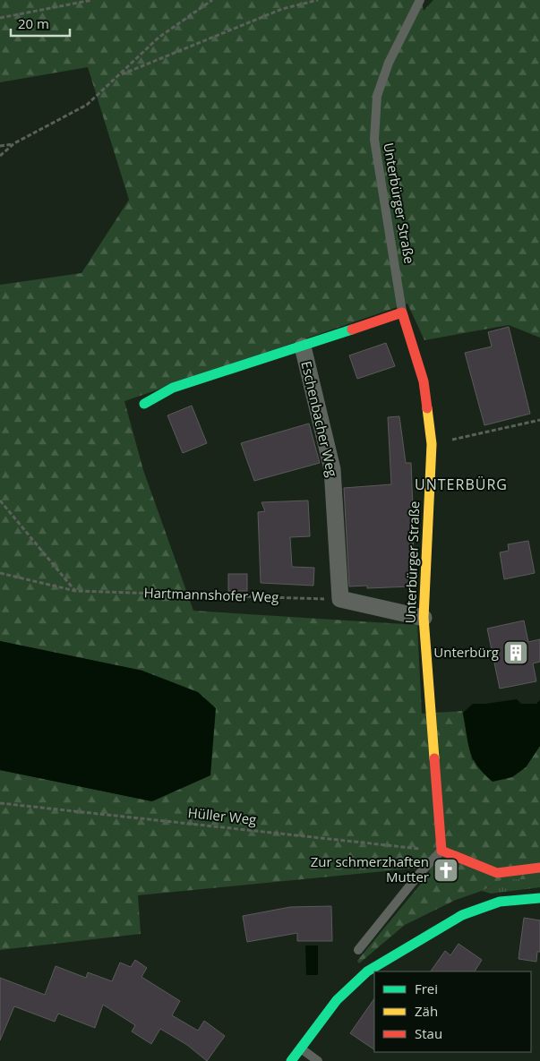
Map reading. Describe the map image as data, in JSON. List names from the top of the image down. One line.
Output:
{"streets":{"street":["Unterbürger Straße","Eschenbacher Weg"],"path":["Hartmannshofer Weg","Hüller Weg"]},"crossings":[["Unterbürger Straße","Eschenbacher Weg"],["Unterbürger Straße","Hüller Weg"],["Eschenbacher Weg","Hartmannshofer Weg"]],"districts":["UNTERBÜRG"],"places":{"building":["Unterbürg"],"church":["Zur schmerzhaften Mutter"]},"legend":["Frei","Zäh","Stau"],"scale_bar":"20 m"}
